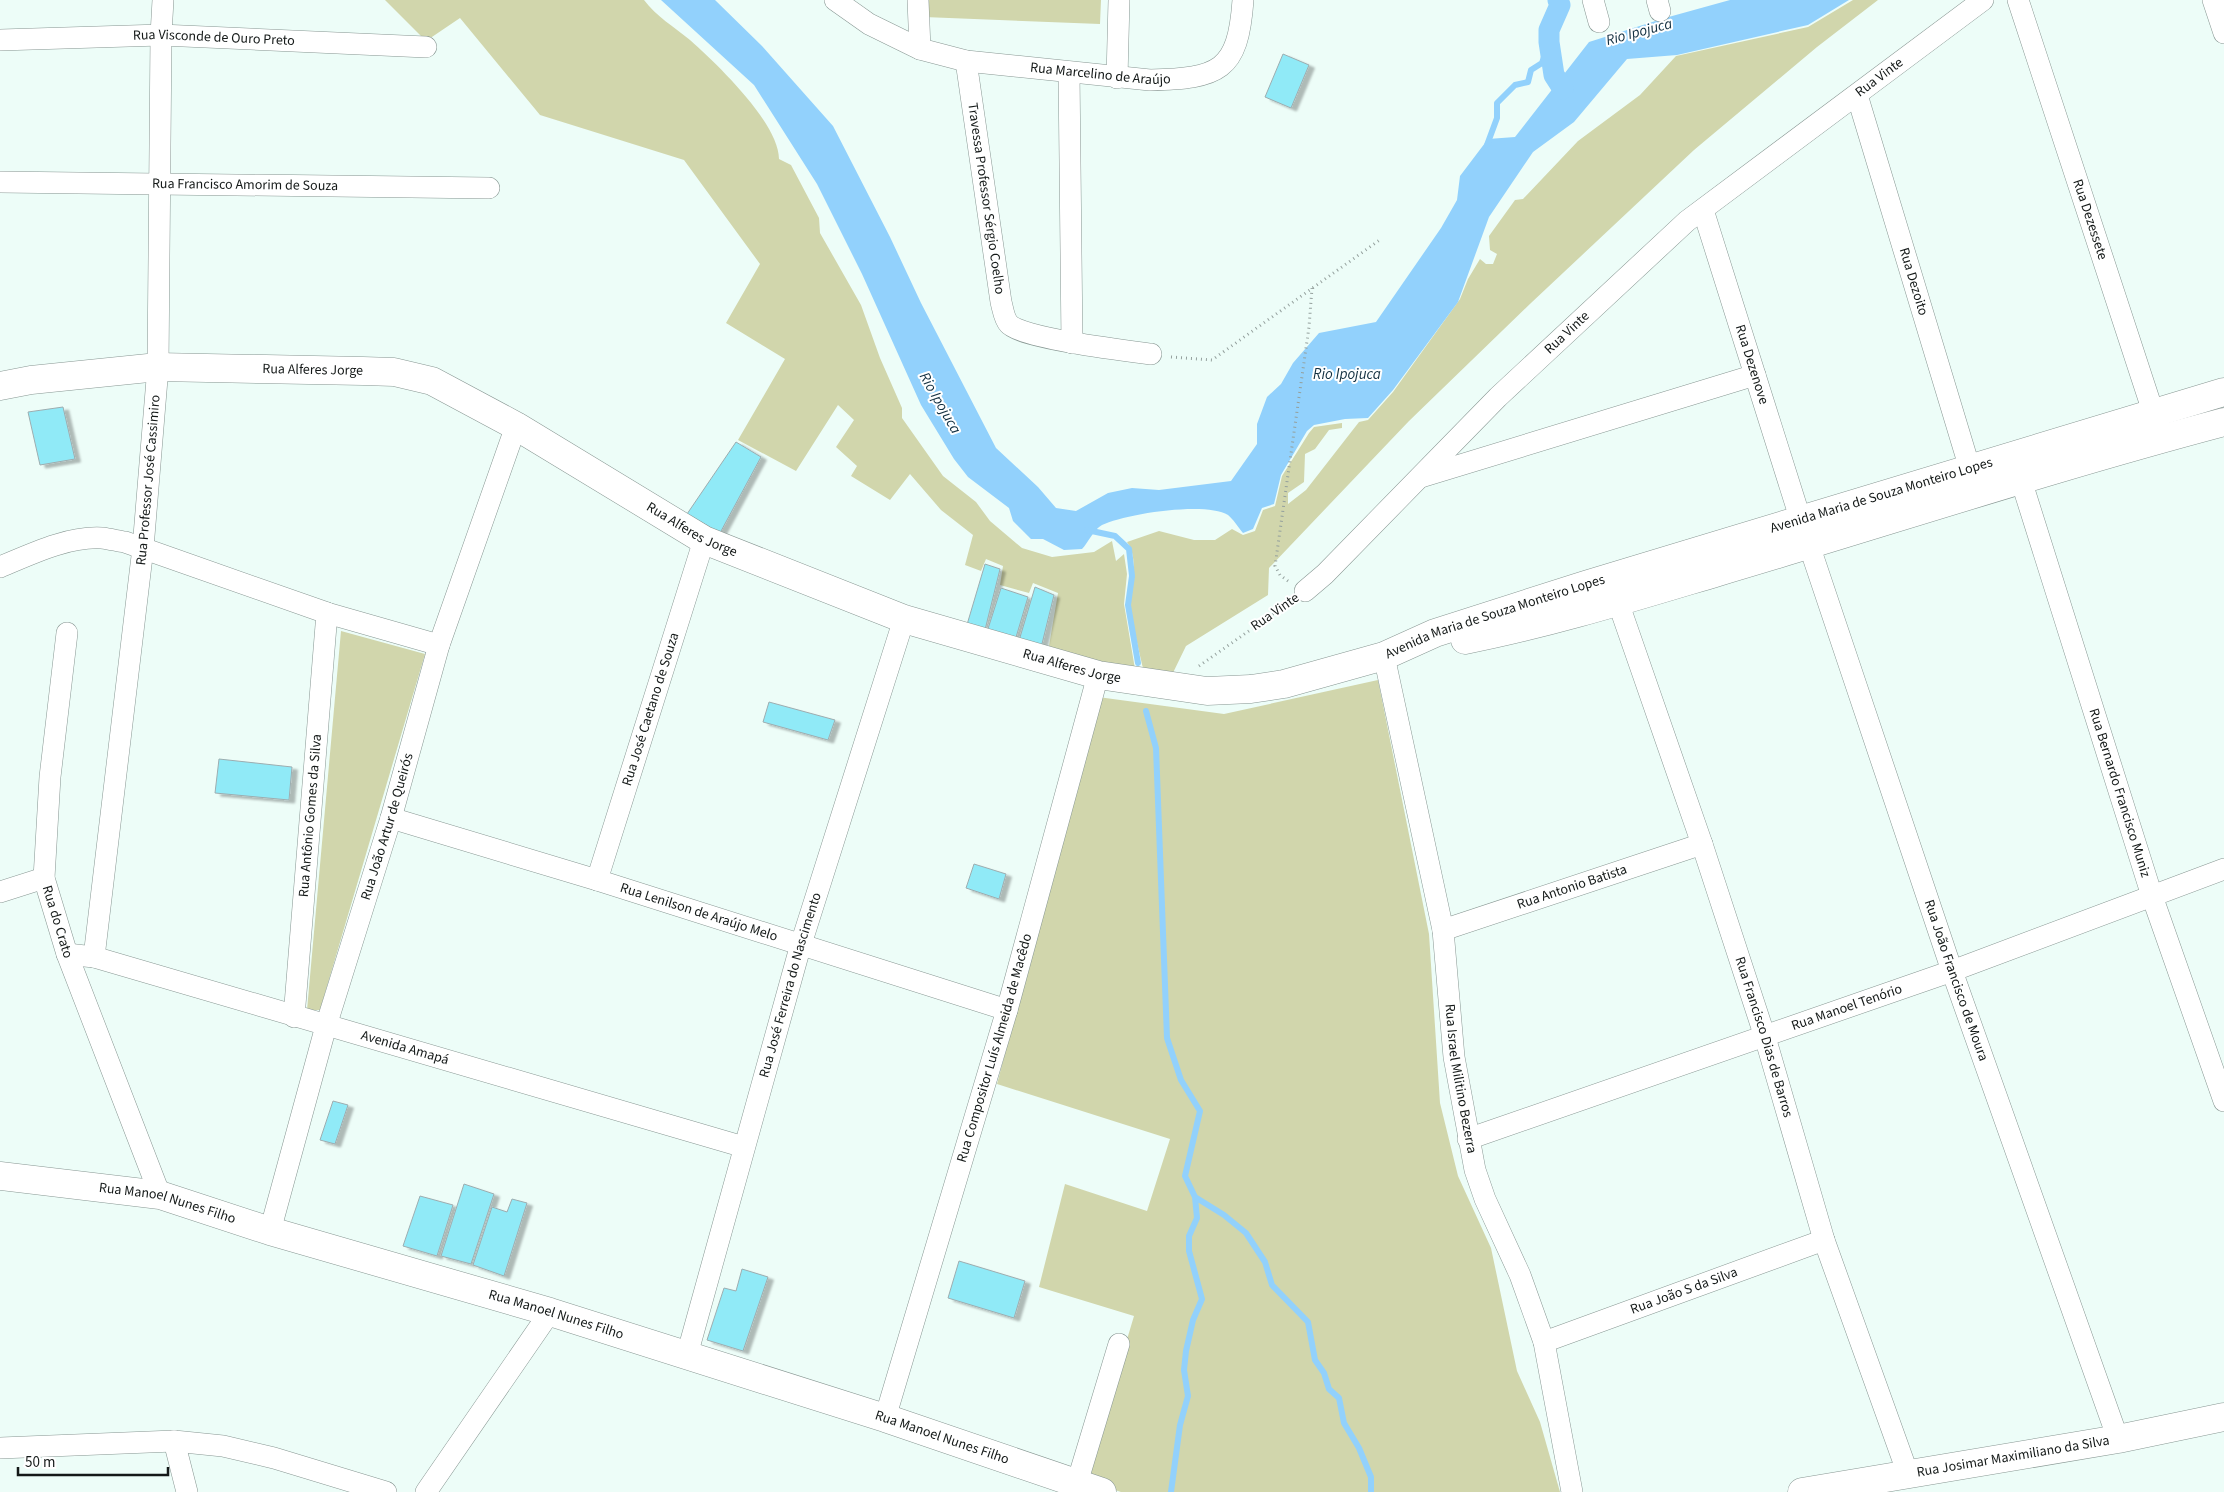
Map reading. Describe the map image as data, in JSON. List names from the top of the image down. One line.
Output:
{"streets":{"street":["Rua Visconde de Ouro Preto","Rua Marcelino de Araújo","Rua Vinte","Rua Francisco Amorim de Souza","Travessa Professor Sérgio Coelho","Rua Dezessete","Rua Dezoito","Rua Dezenove","Rua Alferes Jorge","Rua Professor José Cassimiro","Avenida Maria de Souza Monteiro Lopes","Rua José Caetano de Souza","Rua Bernardo Francisco Muniz","Rua Antônio Gomes da Silva","Rua João Artur de Queirós","Rua Antonio Batista","Rua Lenilson de Araújo Melo","Rua do Crato","Rua João Francisco de Moura","Rua José Ferreira do Nascimento","Rua Manoel Tenório","Rua Francisco Dias de Barros","Rua Compositor Luís Almeida de Macêdo","Avenida Amapá","Rua Israel Militino Bezerra","Rua Manoel Nunes Filho","Rua João S da Silva","Rua Josimar Maximiliano da Silva"]},"crossings":[["Rua Visconde de Ouro Preto","Rua Professor José Cassimiro"],["Rua Marcelino de Araújo","Travessa Professor Sérgio Coelho"],["Rua Vinte","Rua Dezoito"],["Rua Vinte","Rua Dezenove"],["Rua Vinte","Rua Alferes Jorge"],["Rua Francisco Amorim de Souza","Rua Professor José Cassimiro"],["Rua Dezessete","Avenida Maria de Souza Monteiro Lopes"],["Rua Dezoito","Avenida Maria de Souza Monteiro Lopes"],["Rua Dezenove","Avenida Maria de Souza Monteiro Lopes"],["Rua Dezenove","Rua João Francisco de Moura"],["Rua Alferes Jorge","Rua Professor José Cassimiro"],["Rua Alferes Jorge","Avenida Maria de Souza Monteiro Lopes"],["Rua Alferes Jorge","Rua José Caetano de Souza"],["Rua Alferes Jorge","Rua João Artur de Queirós"],["Rua Alferes Jorge","Rua José Ferreira do Nascimento"],["Rua Alferes Jorge","Rua Compositor Luís Almeida de Macêdo"],["Rua Alferes Jorge","Rua Israel Militino Bezerra"],["Rua Professor José Cassimiro","Avenida Amapá"],["Avenida Maria de Souza Monteiro Lopes","Rua Bernardo Francisco Muniz"],["Avenida Maria de Souza Monteiro Lopes","Rua João Francisco de Moura"],["Avenida Maria de Souza Monteiro Lopes","Rua Francisco Dias de Barros"],["Avenida Maria de Souza Monteiro Lopes","Rua Israel Militino Bezerra"],["Rua José Caetano de Souza","Rua Lenilson de Araújo Melo"],["Rua Bernardo Francisco Muniz","Rua Manoel Tenório"],["Rua Antônio Gomes da Silva","Avenida Amapá"],["Rua João Artur de Queirós","Rua Lenilson de Araújo Melo"],["Rua João Artur de Queirós","Avenida Amapá"],["Rua João Artur de Queirós","Rua Manoel Nunes Filho"],["Rua Antonio Batista","Rua Francisco Dias de Barros"],["Rua Antonio Batista","Rua Israel Militino Bezerra"],["Rua Lenilson de Araújo Melo","Rua José Ferreira do Nascimento"],["Rua Lenilson de Araújo Melo","Rua Compositor Luís Almeida de Macêdo"],["Rua do Crato","Avenida Amapá"],["Rua do Crato","Rua Manoel Nunes Filho"],["Rua João Francisco de Moura","Rua Manoel Tenório"],["Rua João Francisco de Moura","Rua Josimar Maximiliano da Silva"],["Rua José Ferreira do Nascimento","Avenida Amapá"],["Rua José Ferreira do Nascimento","Rua Manoel Nunes Filho"],["Rua Manoel Tenório","Rua Francisco Dias de Barros"],["Rua Manoel Tenório","Rua Israel Militino Bezerra"],["Rua Francisco Dias de Barros","Rua João S da Silva"],["Rua Francisco Dias de Barros","Rua Josimar Maximiliano da Silva"],["Rua Compositor Luís Almeida de Macêdo","Rua Manoel Nunes Filho"],["Rua Israel Militino Bezerra","Rua João S da Silva"]],"water":["Rio Ipojuca"],"scale_bar":"50 m"}
